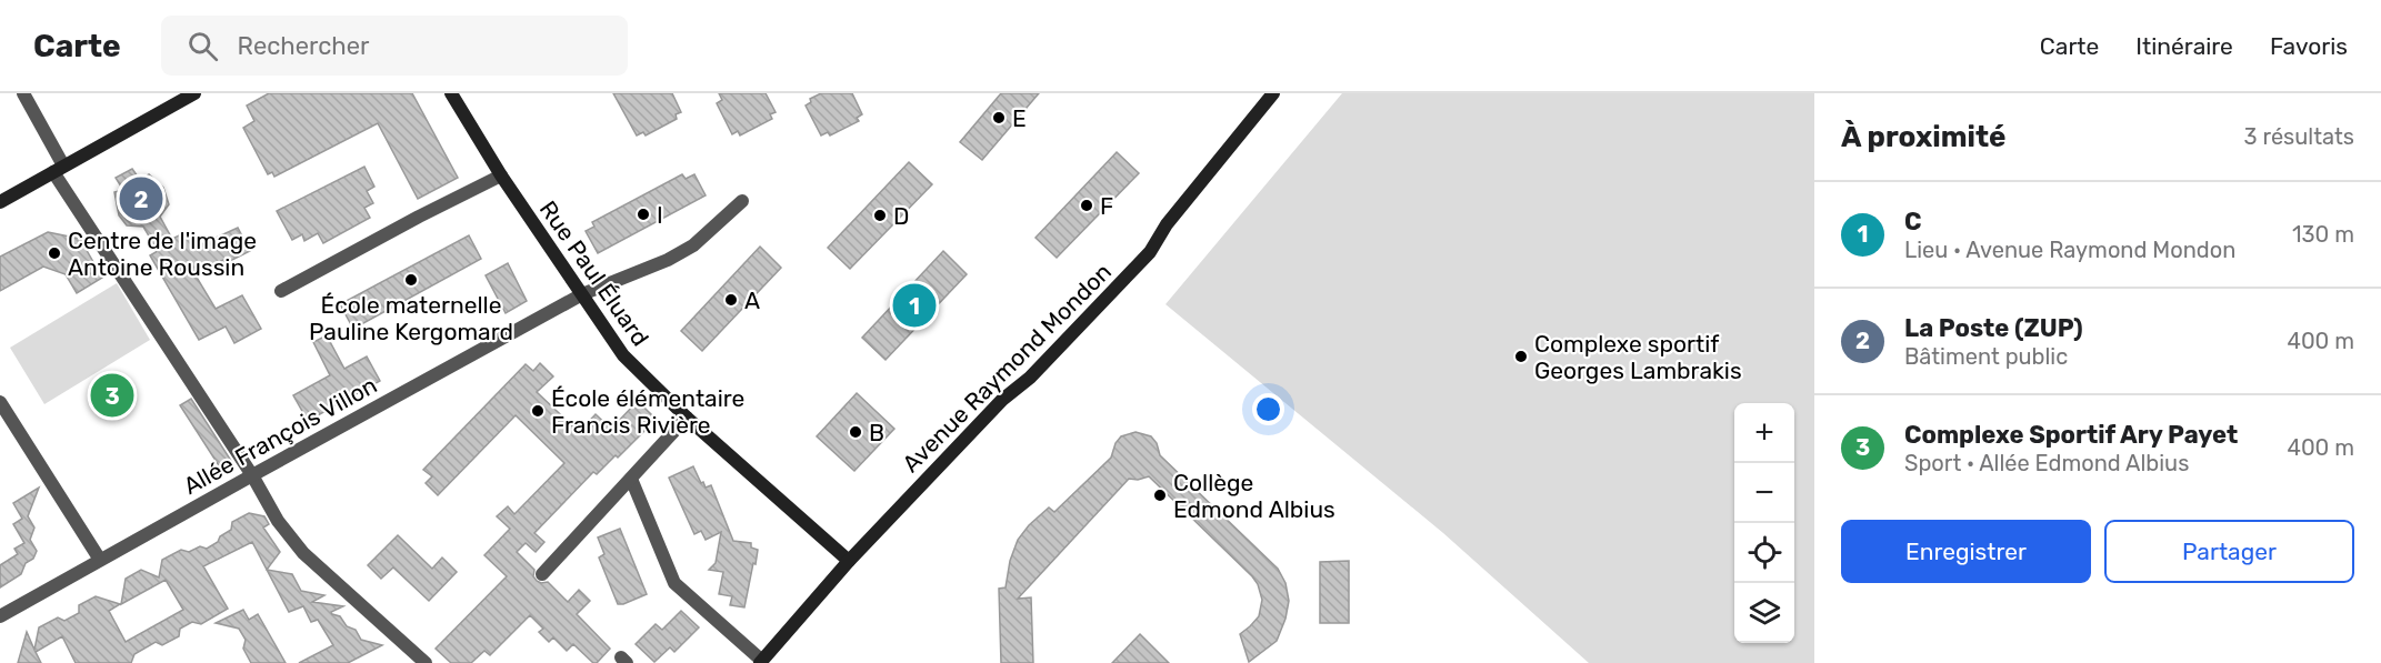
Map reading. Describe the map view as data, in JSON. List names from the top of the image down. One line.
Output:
{"streets":{"street":["Rue Paul Éluard","Avenue Raymond Mondon","Allée François Villon"]},"crossings":[["Rue Paul Éluard","Avenue Raymond Mondon"],["Rue Paul Éluard","Allée François Villon"]],"places":["E","F","I","D","Centre de l'image Antoine Roussin","École maternelle Pauline Kergomard","A","Complexe sportif Georges Lambrakis","École élémentaire Francis Rivière","B","Collège Edmond Albius"],"page":{"header":"Carte","search":"Rechercher","nav":["Carte","Itinéraire","Favoris"],"heading":["À proximité","3 résultats"],"pins":["2","1","3"],"list":[{"mark":"1","name":"C","note":"Lieu · Avenue Raymond Mondon","value":"130 m"},{"mark":"2","name":"La Poste (ZUP)","note":"Bâtiment public","value":"400 m"},{"mark":"3","name":"Complexe Sportif Ary Payet","note":"Sport · Allée Edmond Albius","value":"400 m"}],"map_buttons":["+","−"],"buttons":["Enregistrer","Partager"]}}
